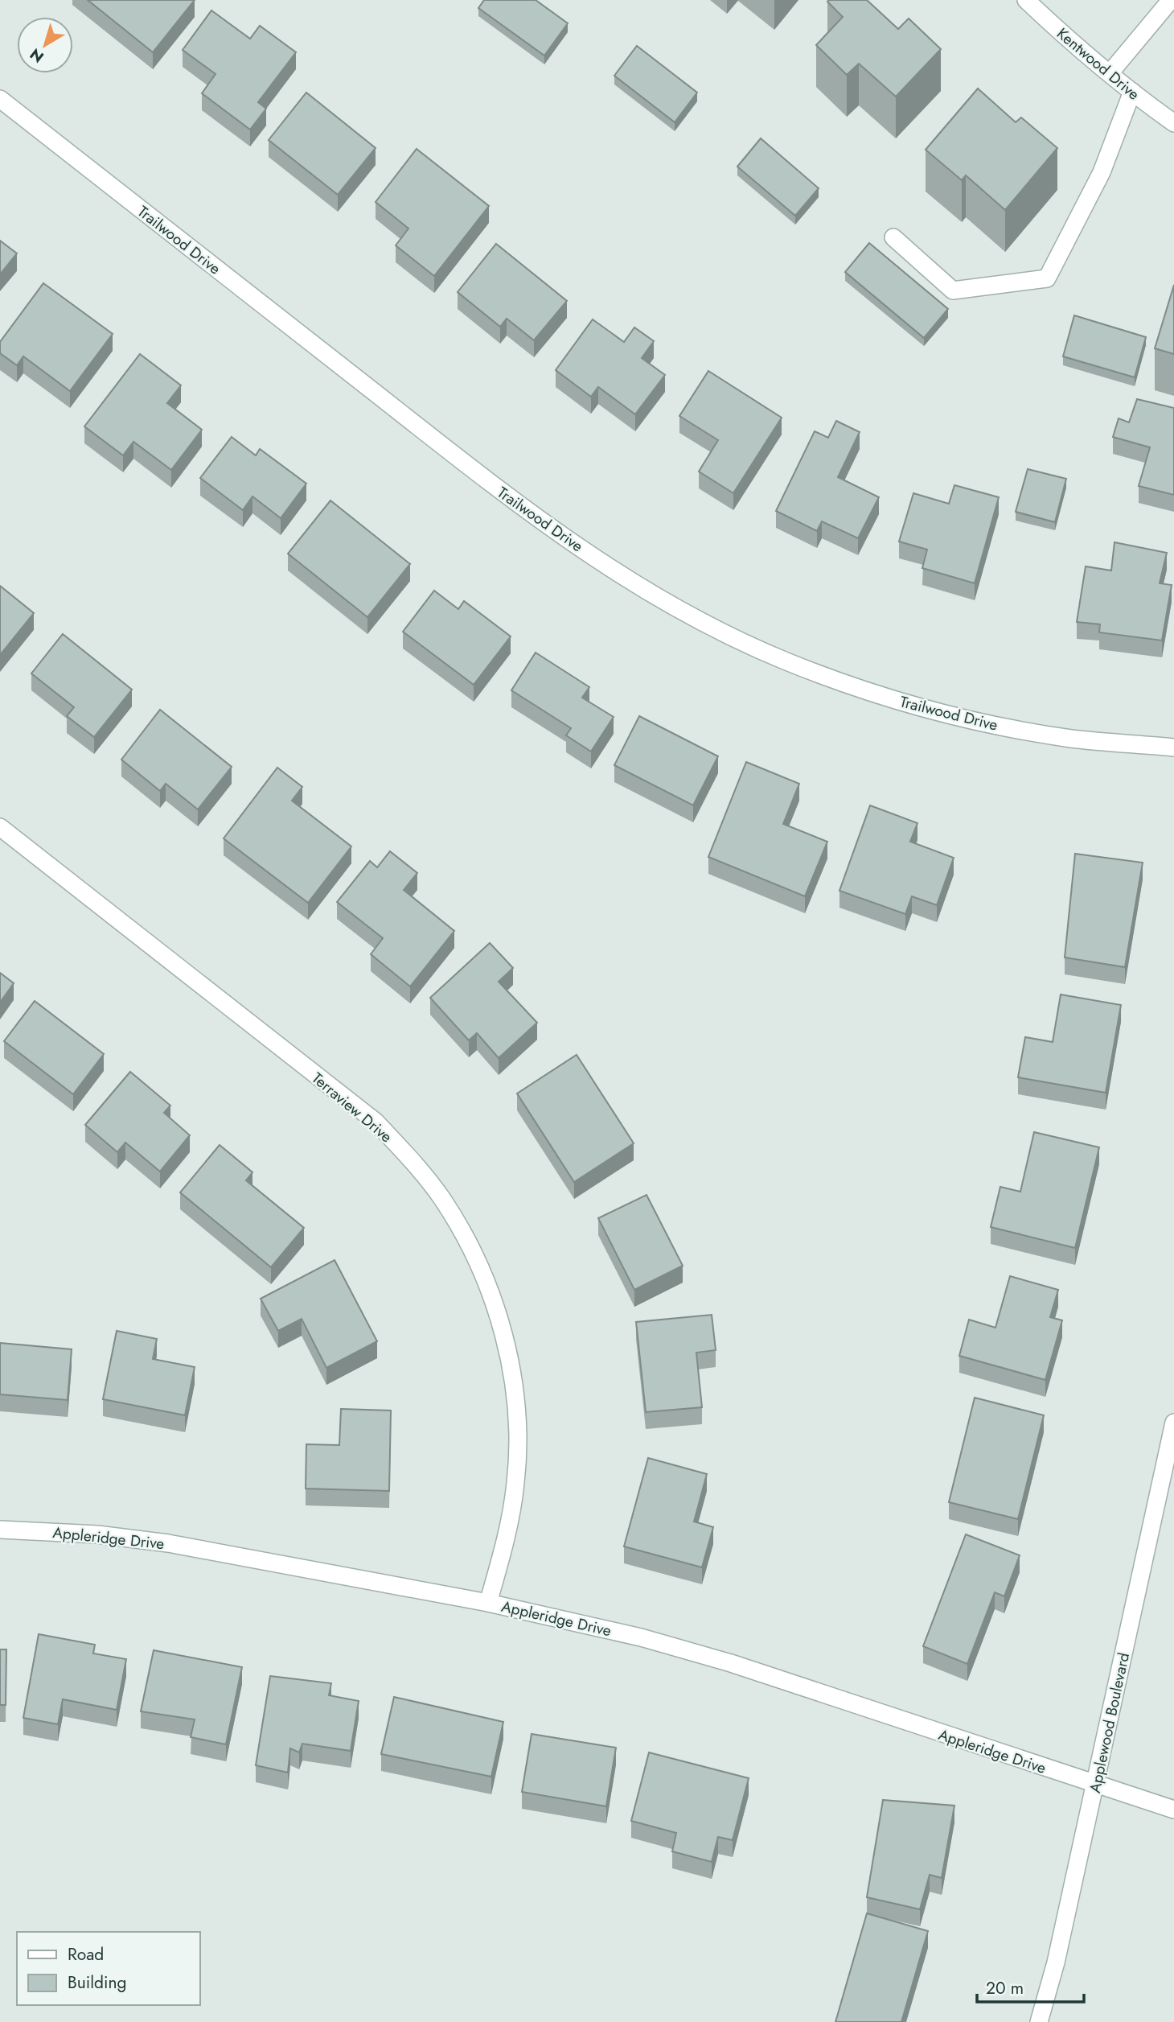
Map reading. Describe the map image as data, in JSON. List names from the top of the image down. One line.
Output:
{"streets":{"street":["Kentwood Drive","Trailwood Drive","Terraview Drive","Appleridge Drive","Applewood Boulevard"]},"crossings":[["Terraview Drive","Appleridge Drive"],["Appleridge Drive","Applewood Boulevard"]],"legend":["Road","Building"],"scale_bar":"20 m","north":"bottom left"}
